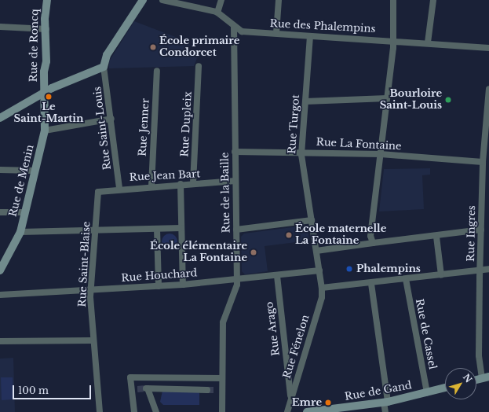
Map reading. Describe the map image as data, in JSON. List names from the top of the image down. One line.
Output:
{"streets":{"street":["Rue des Phalempins","Rue de Roncq","Rue Dupleix","Rue Turgot","Rue Jenner","Rue Saint-Louis","Rue La Fontaine","Rue Jean Bart","Rue de Menin","Rue de la Baille","Rue Ingres","Rue Saint-Blaise","Rue Houchard","Rue Arago","Rue de Cassel","Rue Fénelon","Rue de Gand"]},"crossings":[["Rue des Phalempins","Rue Turgot"],["Rue des Phalempins","Rue de la Baille"],["Rue de Roncq","Rue de Menin"],["Rue Dupleix","Rue Jean Bart"],["Rue Turgot","Rue La Fontaine"],["Rue Turgot","Rue Houchard"],["Rue Turgot","Rue Fénelon"],["Rue Jenner","Rue Jean Bart"],["Rue Saint-Louis","Rue Jean Bart"],["Rue La Fontaine","Rue de la Baille"],["Rue La Fontaine","Rue Ingres"],["Rue Jean Bart","Rue de la Baille"],["Rue Jean Bart","Rue Saint-Blaise"],["Rue de la Baille","Rue Houchard"],["Rue Saint-Blaise","Rue Houchard"],["Rue Houchard","Rue Arago"],["Rue Houchard","Rue Fénelon"],["Rue Arago","Rue Fénelon"],["Rue de Cassel","Rue de Gand"]],"places":["École primaire Condorcet","Le Saint-Martin","Bourloire Saint-Louis","École maternelle La Fontaine","École élémentaire La Fontaine","Phalempins","Emre"],"scale_bar":"100 m","north":"top right"}
